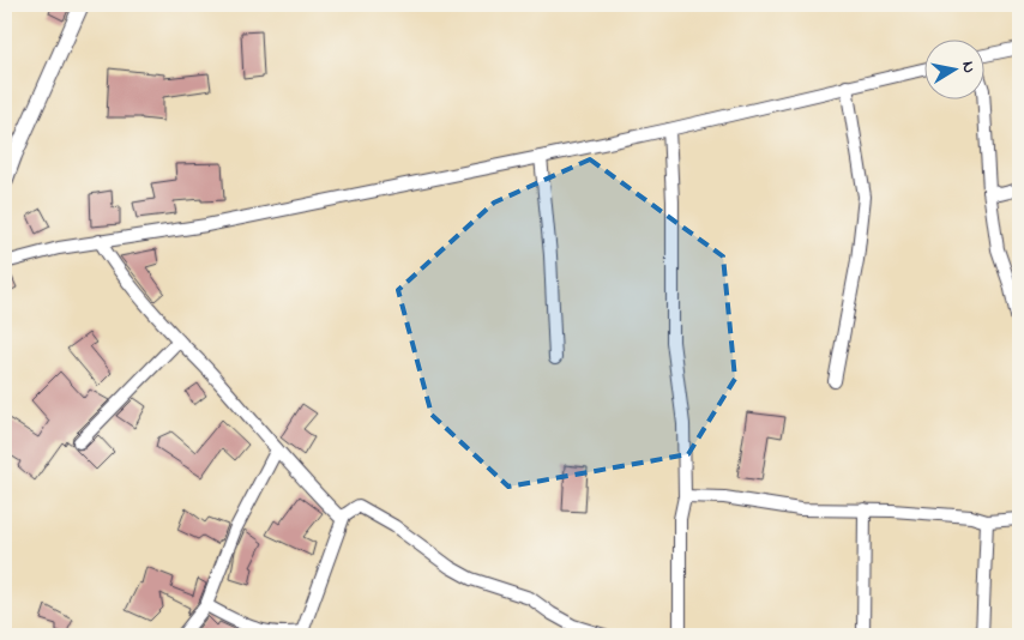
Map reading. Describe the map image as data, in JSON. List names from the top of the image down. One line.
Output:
{"north":"right"}
